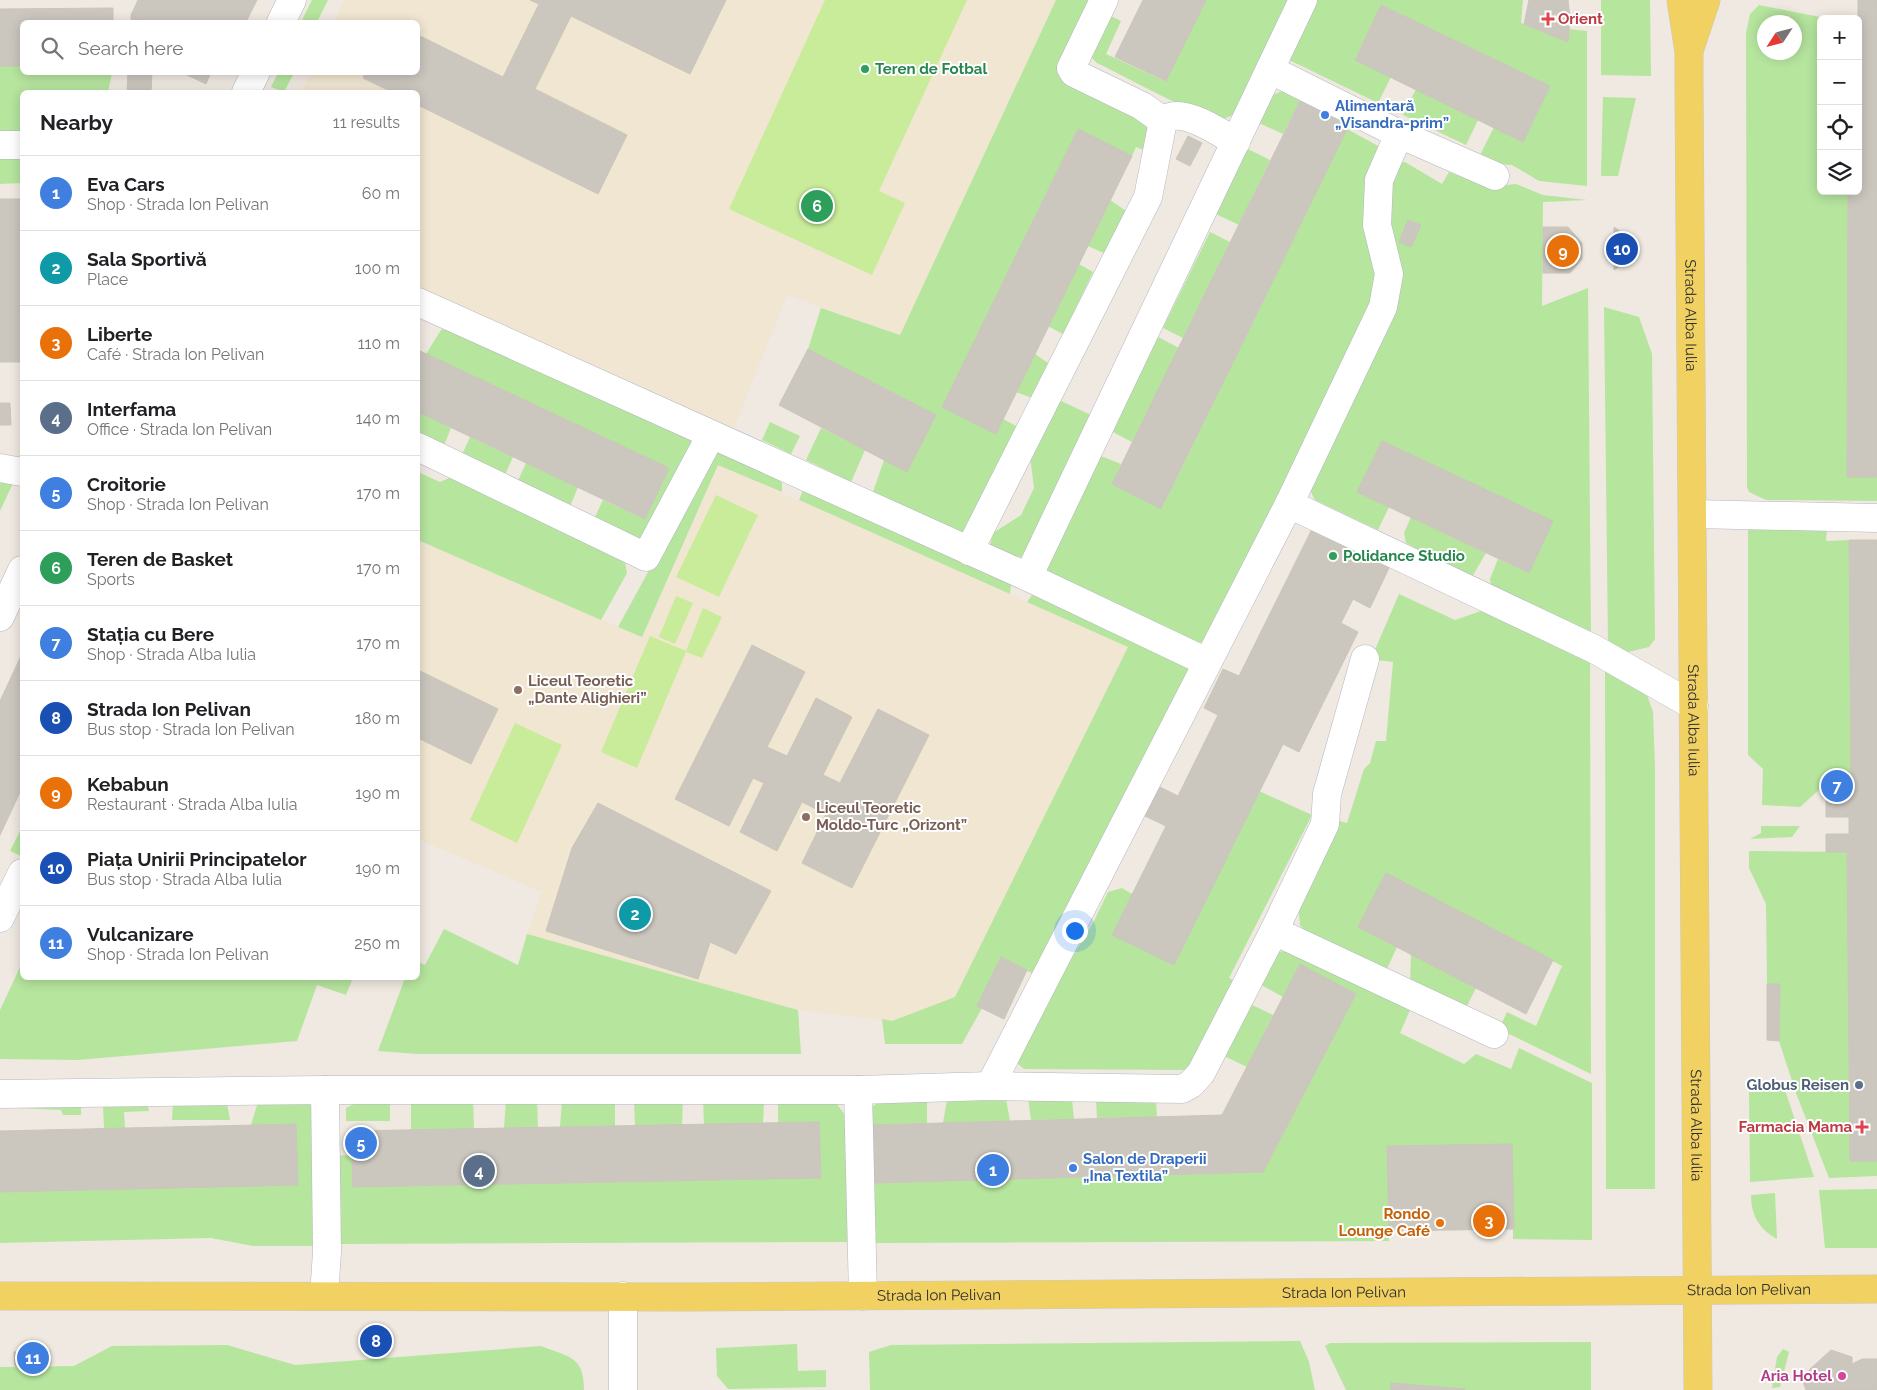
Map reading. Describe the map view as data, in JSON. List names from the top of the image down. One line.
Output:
{"streets":{"main road":["Strada Alba Iulia","Strada Ion Pelivan"]},"crossings":[["Strada Alba Iulia","Strada Ion Pelivan"]],"places":{"health":["Orient","Farmacia Mama"],"other":["Teren de Fotbal","Alimentară „Visandra-prim”","Polidance Studio","Liceul Teoretic „Dante Alighieri”","Liceul Teoretic Moldo-Turc „Orizont”","Globus Reisen","Salon de Draperii „Ina Textila”","Rondo Lounge Café","Aria Hotel"]},"north":"bottom left","page":{"map_buttons":["+","−"],"search":"Search here","heading":["Nearby","11 results"],"list":[{"mark":"1","name":"Eva Cars","note":"Shop · Strada Ion Pelivan","value":"60 m"},{"mark":"2","name":"Sala Sportivă","note":"Place","value":"100 m"},{"mark":"3","name":"Liberte","note":"Café · Strada Ion Pelivan","value":"110 m"},{"mark":"4","name":"Interfama","note":"Office · Strada Ion Pelivan","value":"140 m"},{"mark":"5","name":"Croitorie","note":"Shop · Strada Ion Pelivan","value":"170 m"},{"mark":"6","name":"Teren de Basket","note":"Sports","value":"170 m"},{"mark":"7","name":"Stația cu Bere","note":"Shop · Strada Alba Iulia","value":"170 m"},{"mark":"8","name":"Strada Ion Pelivan","note":"Bus stop · Strada Ion Pelivan","value":"180 m"},{"mark":"9","name":"Kebabun","note":"Restaurant · Strada Alba Iulia","value":"190 m"},{"mark":"10","name":"Piața Unirii Principatelor","note":"Bus stop · Strada Alba Iulia","value":"190 m"},{"mark":"11","name":"Vulcanizare","note":"Shop · Strada Ion Pelivan","value":"250 m"}],"pins":["6","10","9","7","2","5","1","4","3","8","11"]}}
